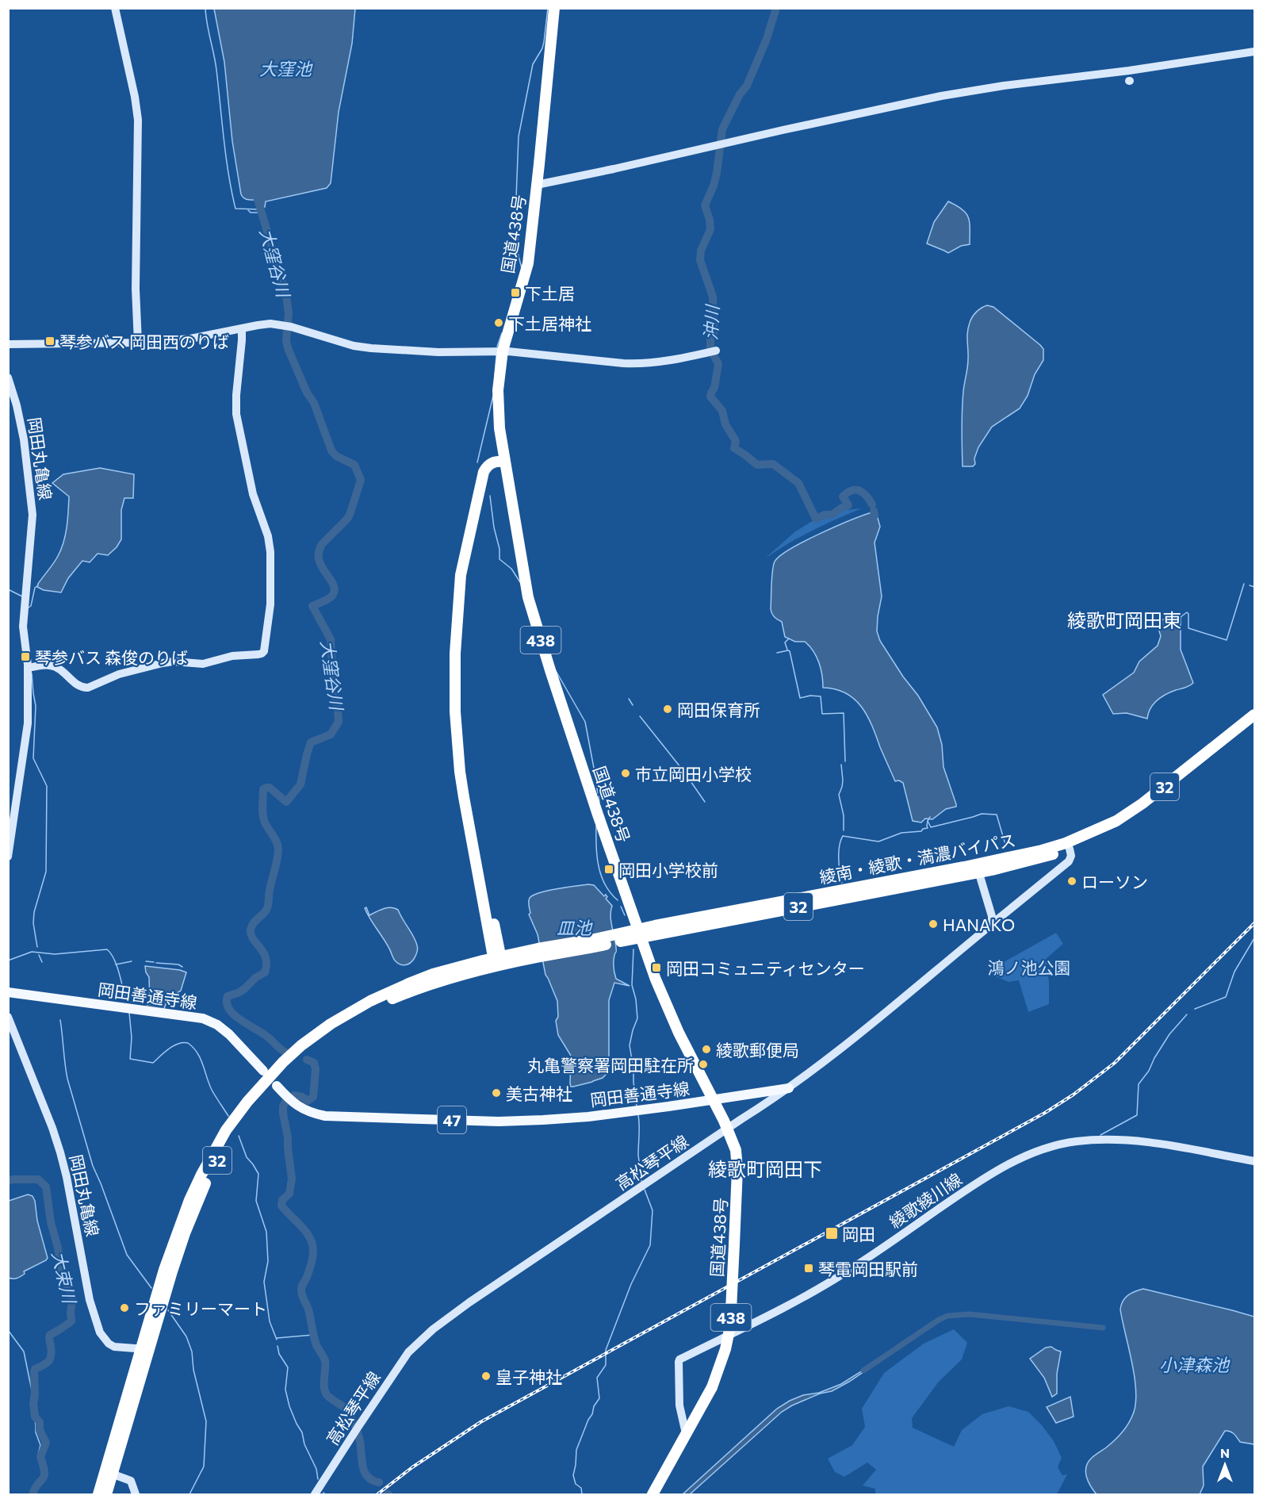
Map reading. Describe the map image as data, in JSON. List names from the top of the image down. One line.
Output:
{"streets":{"highway":["国道438号","438","32","綾南・綾歌・満濃バイパス"],"main road":["岡田丸亀線","岡田善通寺線","47","高松琴平線","綾歌綾川線"]},"crossings":[["国道438号","綾南・綾歌・満濃バイパス"],["国道438号","岡田善通寺線"],["国道438号","高松琴平線"],["国道438号","綾歌綾川線"],["岡田丸亀線","綾南・綾歌・満濃バイパス"],["綾南・綾歌・満濃バイパス","高松琴平線"],["岡田善通寺線","高松琴平線"]],"districts":["綾歌町岡田東","綾歌町岡田下"],"water":["大窪池","大窪谷川","沖川","皿池","大束川","小津森池"],"parks":["鴻ノ池公園"],"places":{"transit":["下土居","琴参バス 岡田西のりば","琴参バス 森俊のりば","岡田小学校前","岡田コミュニティセンター","岡田","琴電岡田駅前"],"other":["下土居神社","岡田保育所","市立岡田小学校","ローソン","HANAKO","綾歌郵便局","丸亀警察署岡田駐在所","美古神社","ファミリーマート","皇子神社"]},"north":"top"}
